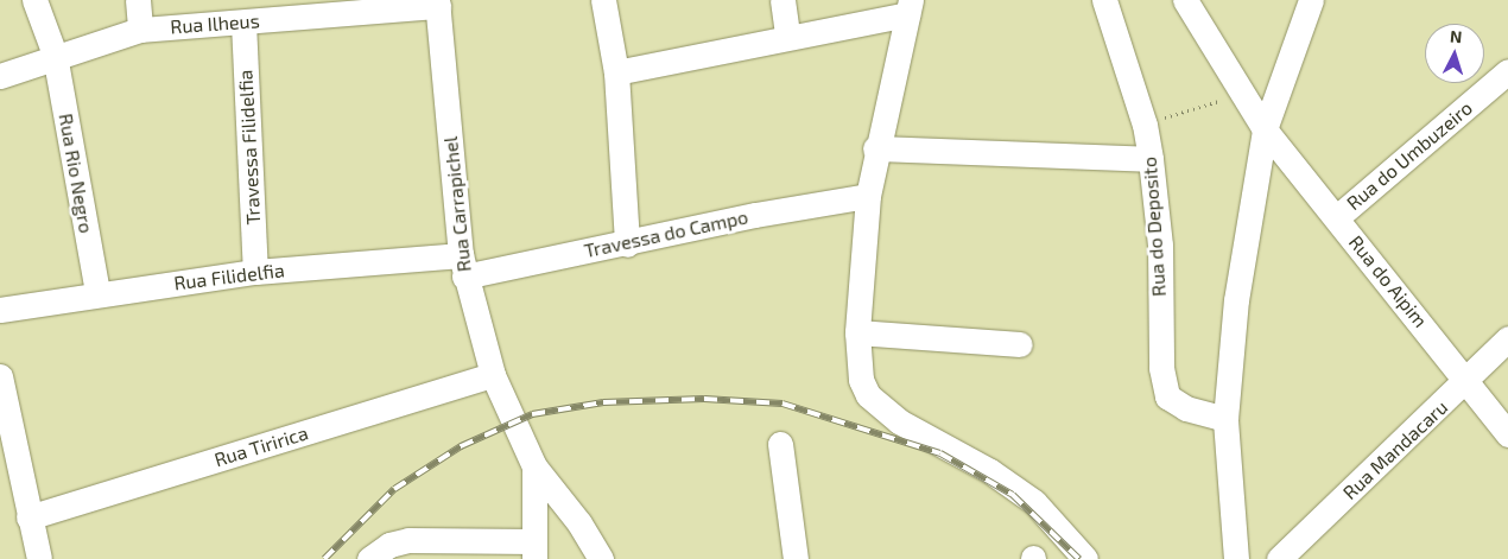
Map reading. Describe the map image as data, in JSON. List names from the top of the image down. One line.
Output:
{"streets":{"street":["Rua Ilheus","Travessa Filidelfia","Rua do Umbuzeiro","Rua Rio Negro","Rua Carrapichel","Rua do Deposito","Travessa do Campo","Rua Filidelfia","Rua do Aipim","Rua Tiririca","Rua Mandacaru"]},"crossings":[["Rua Ilheus","Travessa Filidelfia"],["Rua Ilheus","Rua Rio Negro"],["Rua Ilheus","Rua Carrapichel"],["Travessa Filidelfia","Rua Filidelfia"],["Rua do Umbuzeiro","Rua do Aipim"],["Rua Rio Negro","Rua Filidelfia"],["Rua Carrapichel","Travessa do Campo"],["Rua Carrapichel","Rua Filidelfia"],["Rua Carrapichel","Rua Tiririca"],["Travessa do Campo","Rua Filidelfia"],["Rua do Aipim","Rua Mandacaru"]],"north":"top"}
